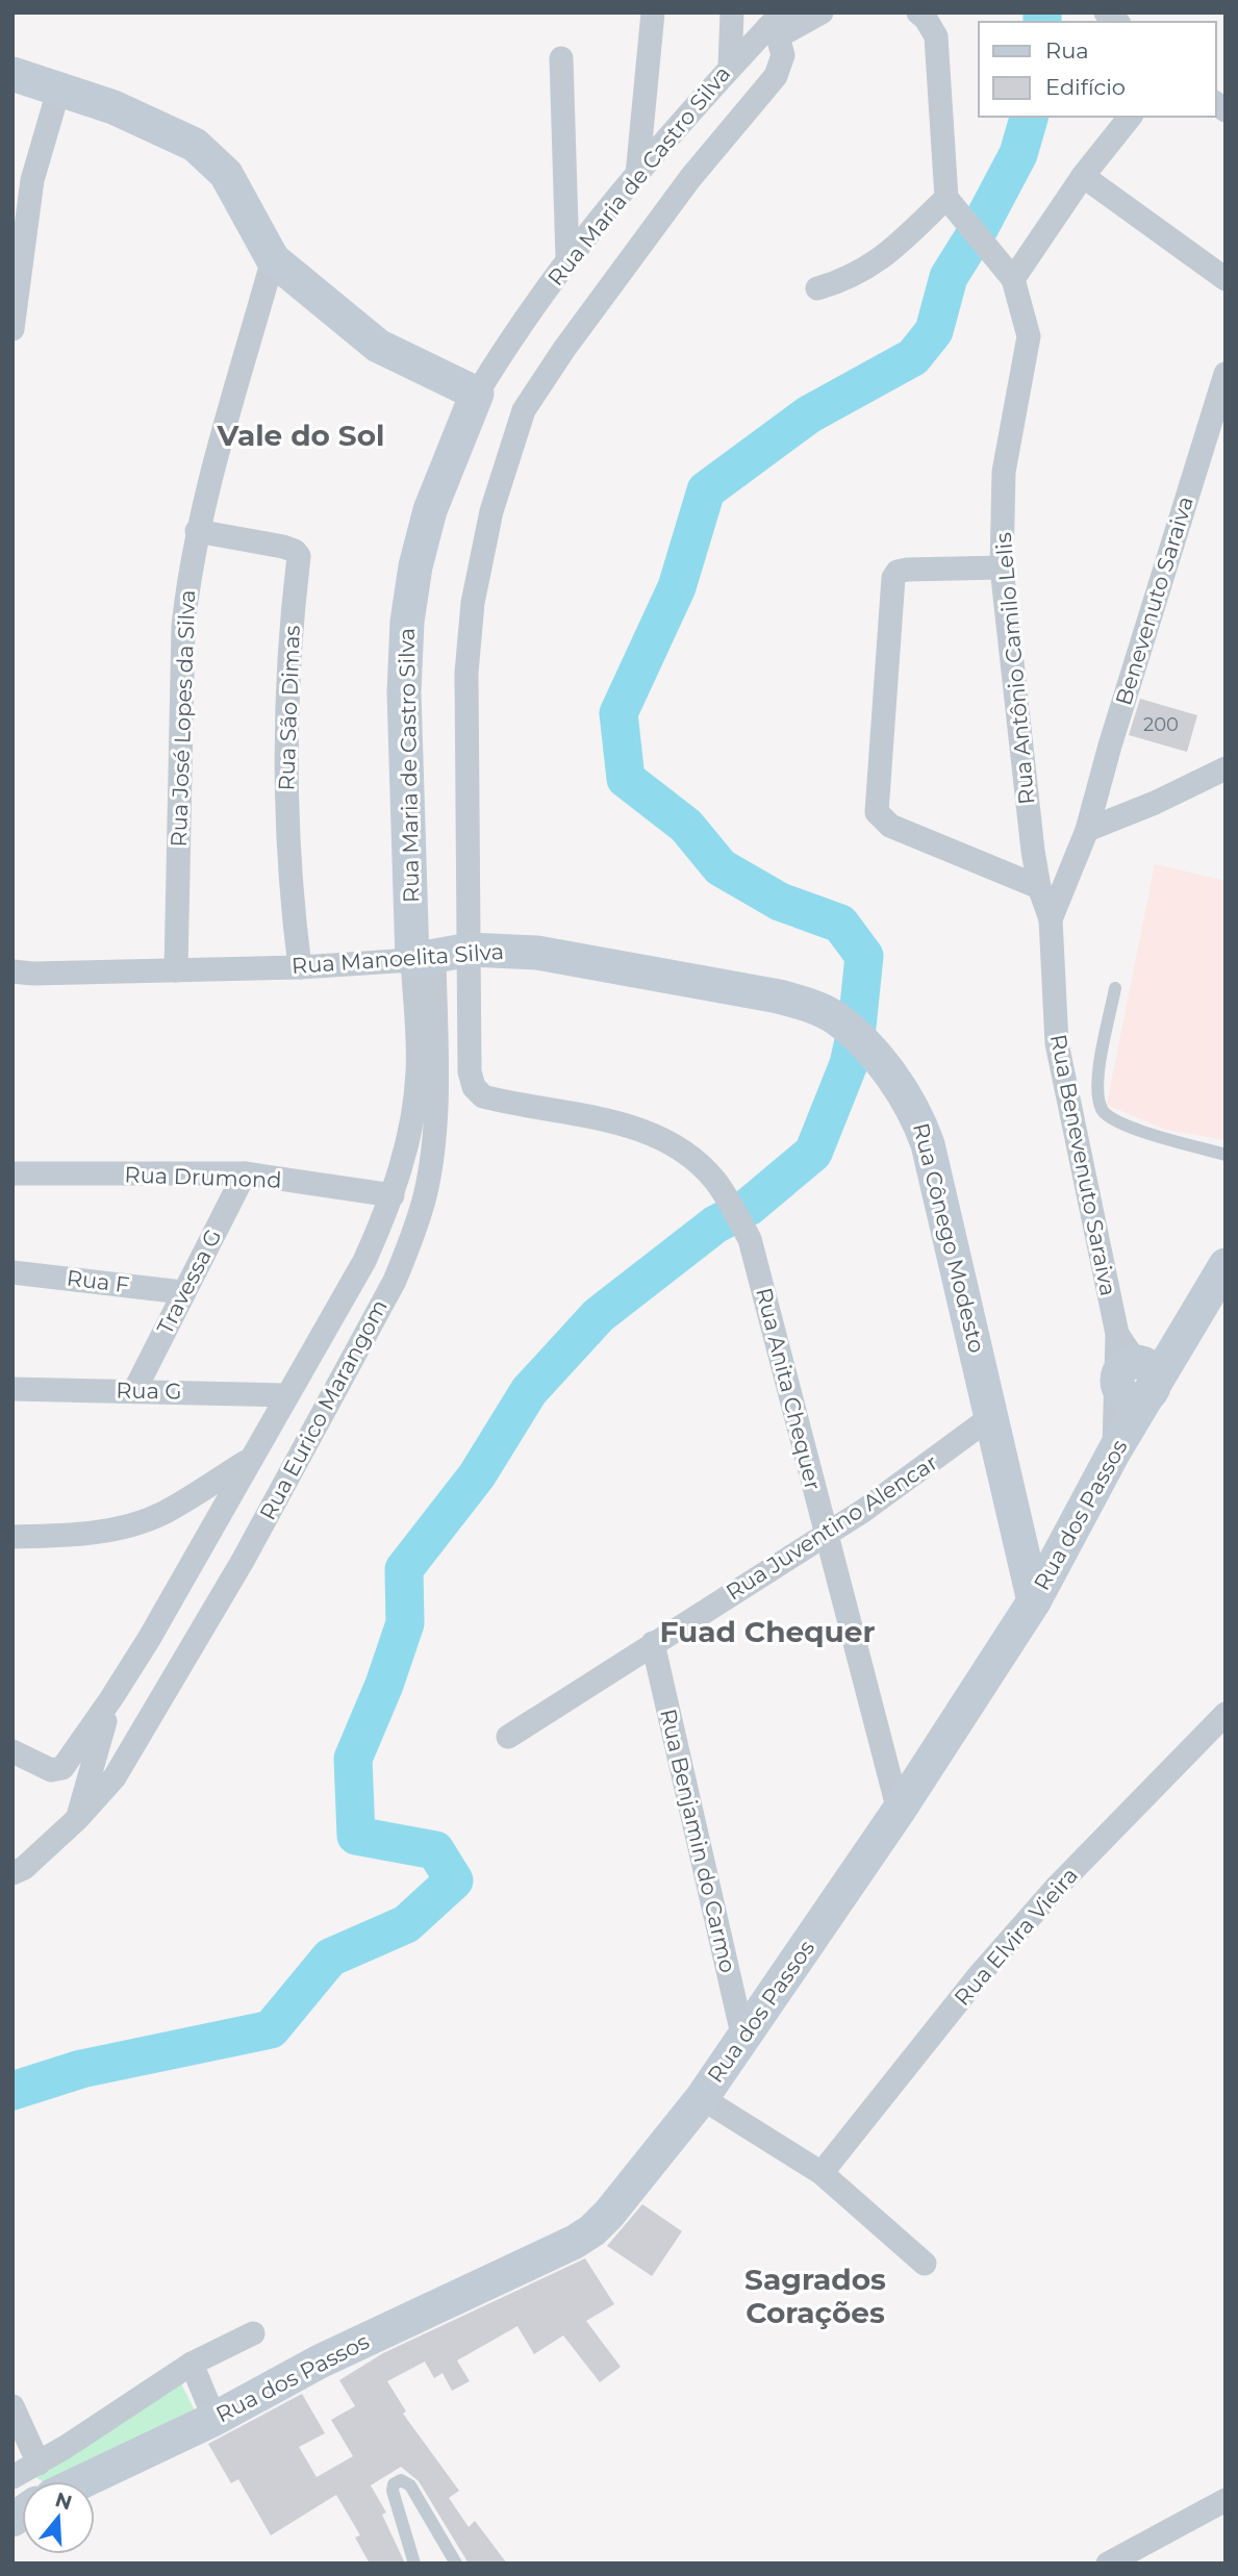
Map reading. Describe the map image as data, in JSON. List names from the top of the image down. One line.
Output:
{"streets":{"street":["Rua Maria de Castro Silva","Benevenuto Saraiva","Rua Antônio Camilo Lelis","Rua São Dimas","Rua José Lopes da Silva","Rua Manoelita Silva","Rua Benevenuto Saraiva","Rua Drumond","Rua Cônego Modesto","Rua F","Travessa G","Rua Anita Chequer","Rua G","Rua Eurico Marangom","Rua dos Passos","Rua Juventino Alencar","Rua Benjamin do Carmo","Rua Elvira Vieira"]},"crossings":[["Rua Maria de Castro Silva","Rua Manoelita Silva"],["Rua Maria de Castro Silva","Rua Anita Chequer"],["Rua Maria de Castro Silva","Rua Eurico Marangom"],["Benevenuto Saraiva","Rua Benevenuto Saraiva"],["Rua Antônio Camilo Lelis","Rua Benevenuto Saraiva"],["Rua São Dimas","Rua José Lopes da Silva"],["Rua São Dimas","Rua Manoelita Silva"],["Rua José Lopes da Silva","Rua Manoelita Silva"],["Rua Manoelita Silva","Rua Cônego Modesto"],["Rua Manoelita Silva","Rua Anita Chequer"],["Rua Manoelita Silva","Rua Eurico Marangom"],["Rua Benevenuto Saraiva","Rua dos Passos"],["Rua Drumond","Travessa G"],["Rua Drumond","Rua Eurico Marangom"],["Rua Cônego Modesto","Rua Juventino Alencar"],["Rua F","Travessa G"],["Travessa G","Rua G"],["Rua Anita Chequer","Rua dos Passos"],["Rua Anita Chequer","Rua Juventino Alencar"],["Rua G","Rua Eurico Marangom"],["Rua dos Passos","Rua Benjamin do Carmo"],["Rua Juventino Alencar","Rua Benjamin do Carmo"]],"districts":["Vale do Sol","Fuad Chequer","Sagrados Corações"],"house_numbers":["200"],"legend":["Rua","Edifício"],"north":"top"}
